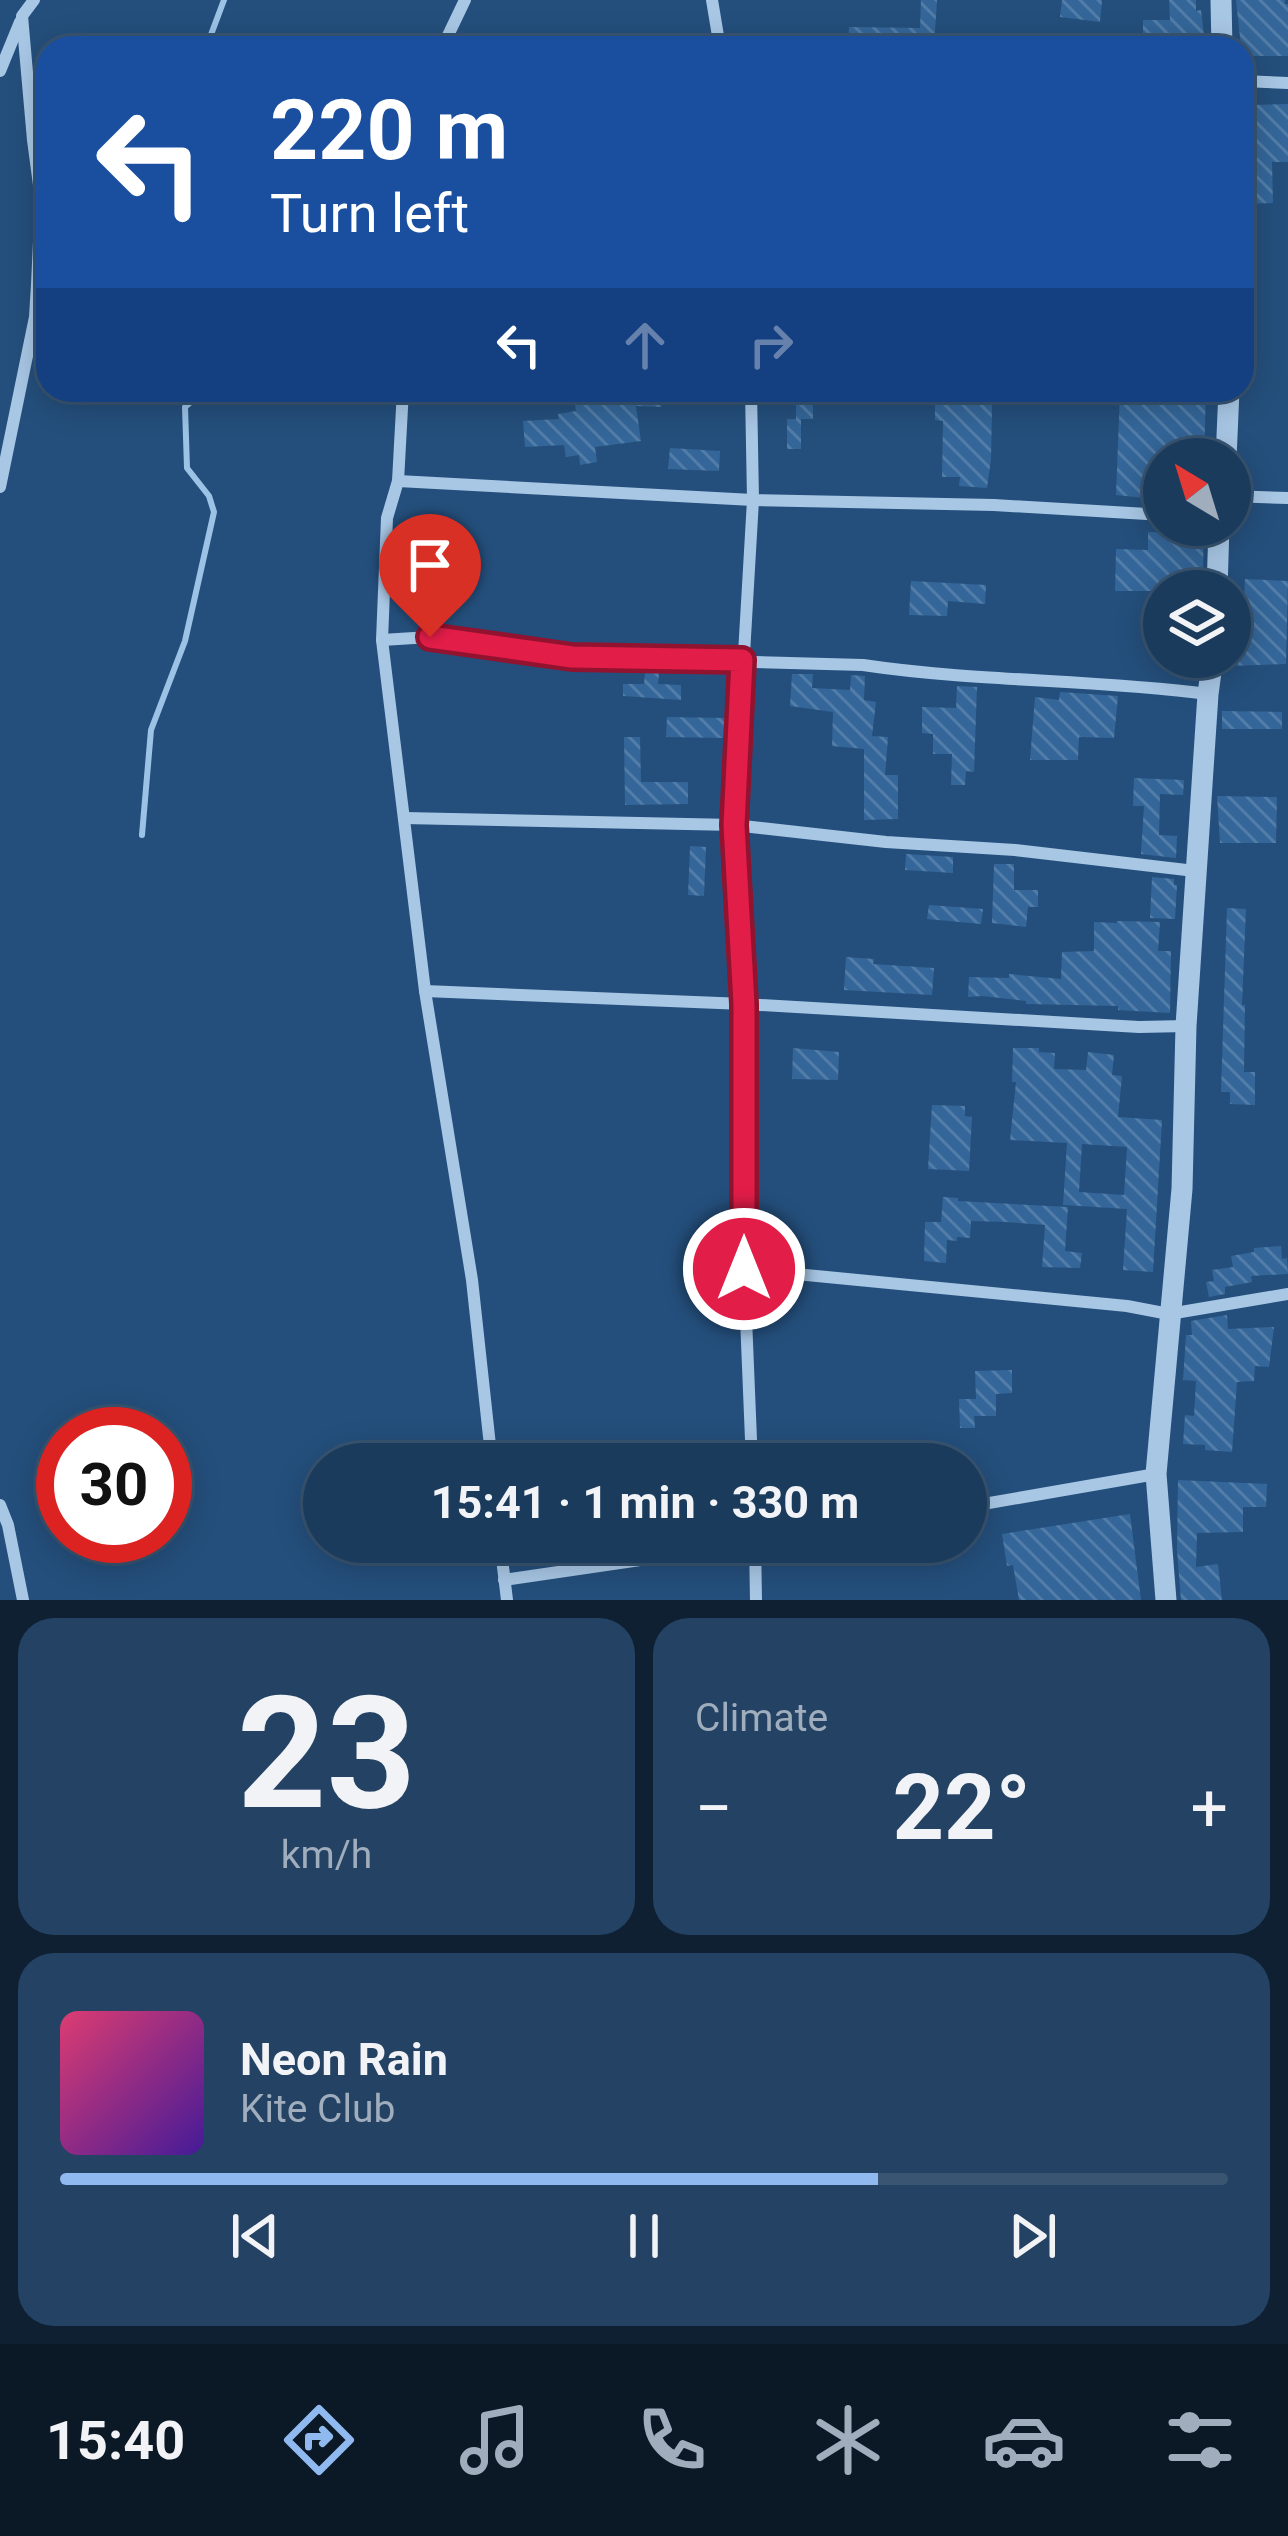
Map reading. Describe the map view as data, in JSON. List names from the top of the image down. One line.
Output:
{"north":"top left","page":{"turn":["220 m","Turn left"],"limit":"30","trip":"15:41 · 1 min · 330 m","tile":[["23","km/h"],"Climate"],"heat":["−","22°","+"],"song":["Neon Rain","Kite Club"],"tabs":"15:40"}}
